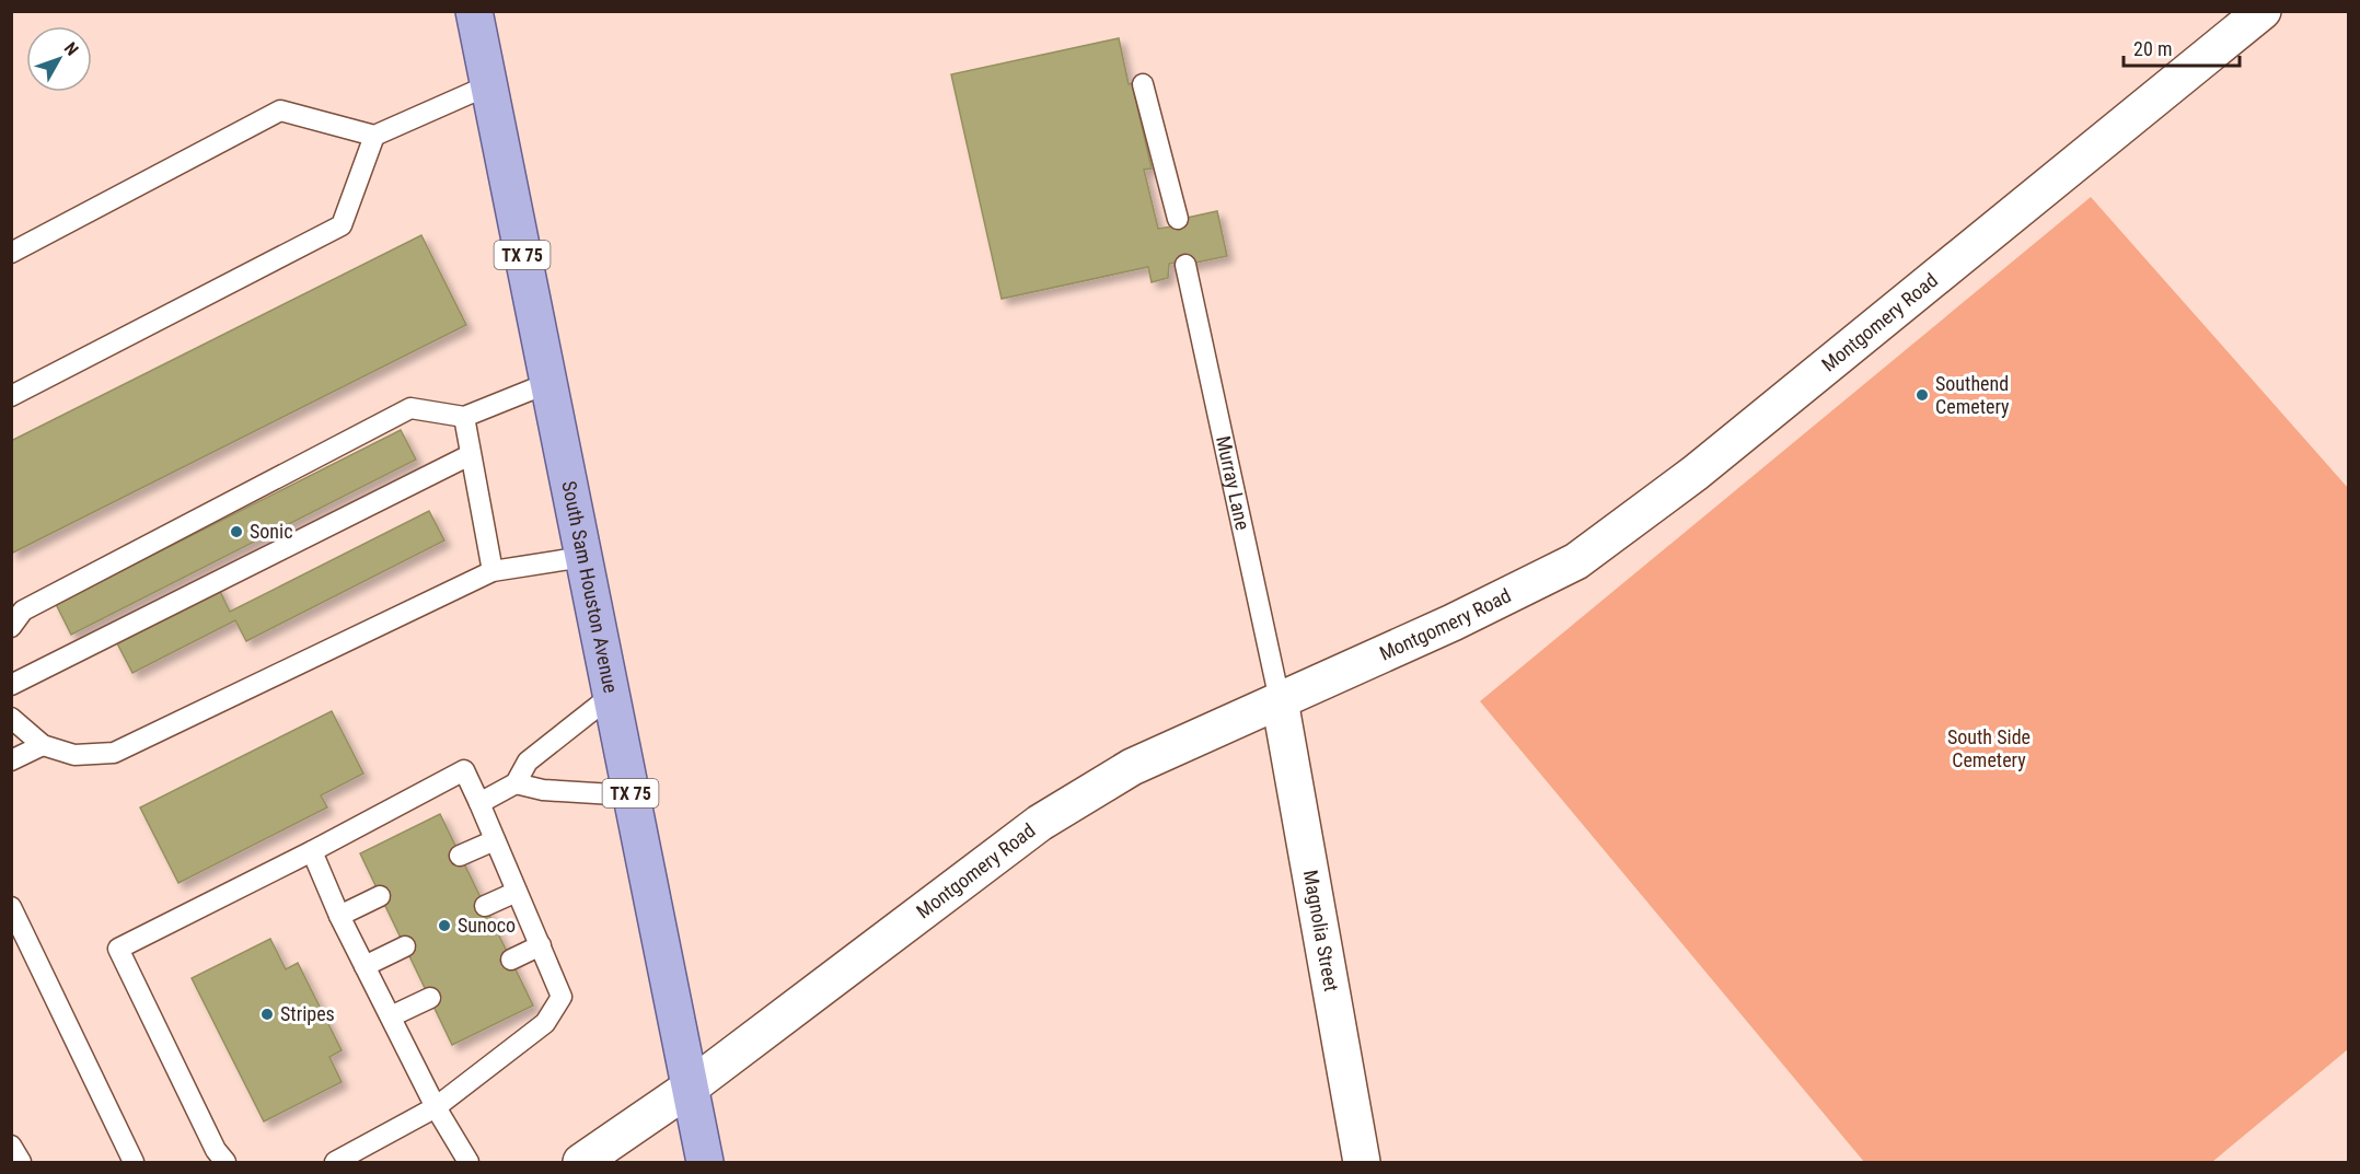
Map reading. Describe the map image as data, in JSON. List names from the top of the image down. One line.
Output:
{"streets":{"main road":["TX 75","South Sam Houston Avenue"],"street":["Montgomery Road","Magnolia Street"],"lane":["Murray Lane"]},"crossings":[["Montgomery Road","Murray Lane"],["Montgomery Road","South Sam Houston Avenue"],["Montgomery Road","Magnolia Street"],["Murray Lane","Magnolia Street"]],"parks":["South Side Cemetery"],"places":["Southend Cemetery","Sonic","Sunoco","Stripes"],"scale_bar":"20 m","north":"top right"}
